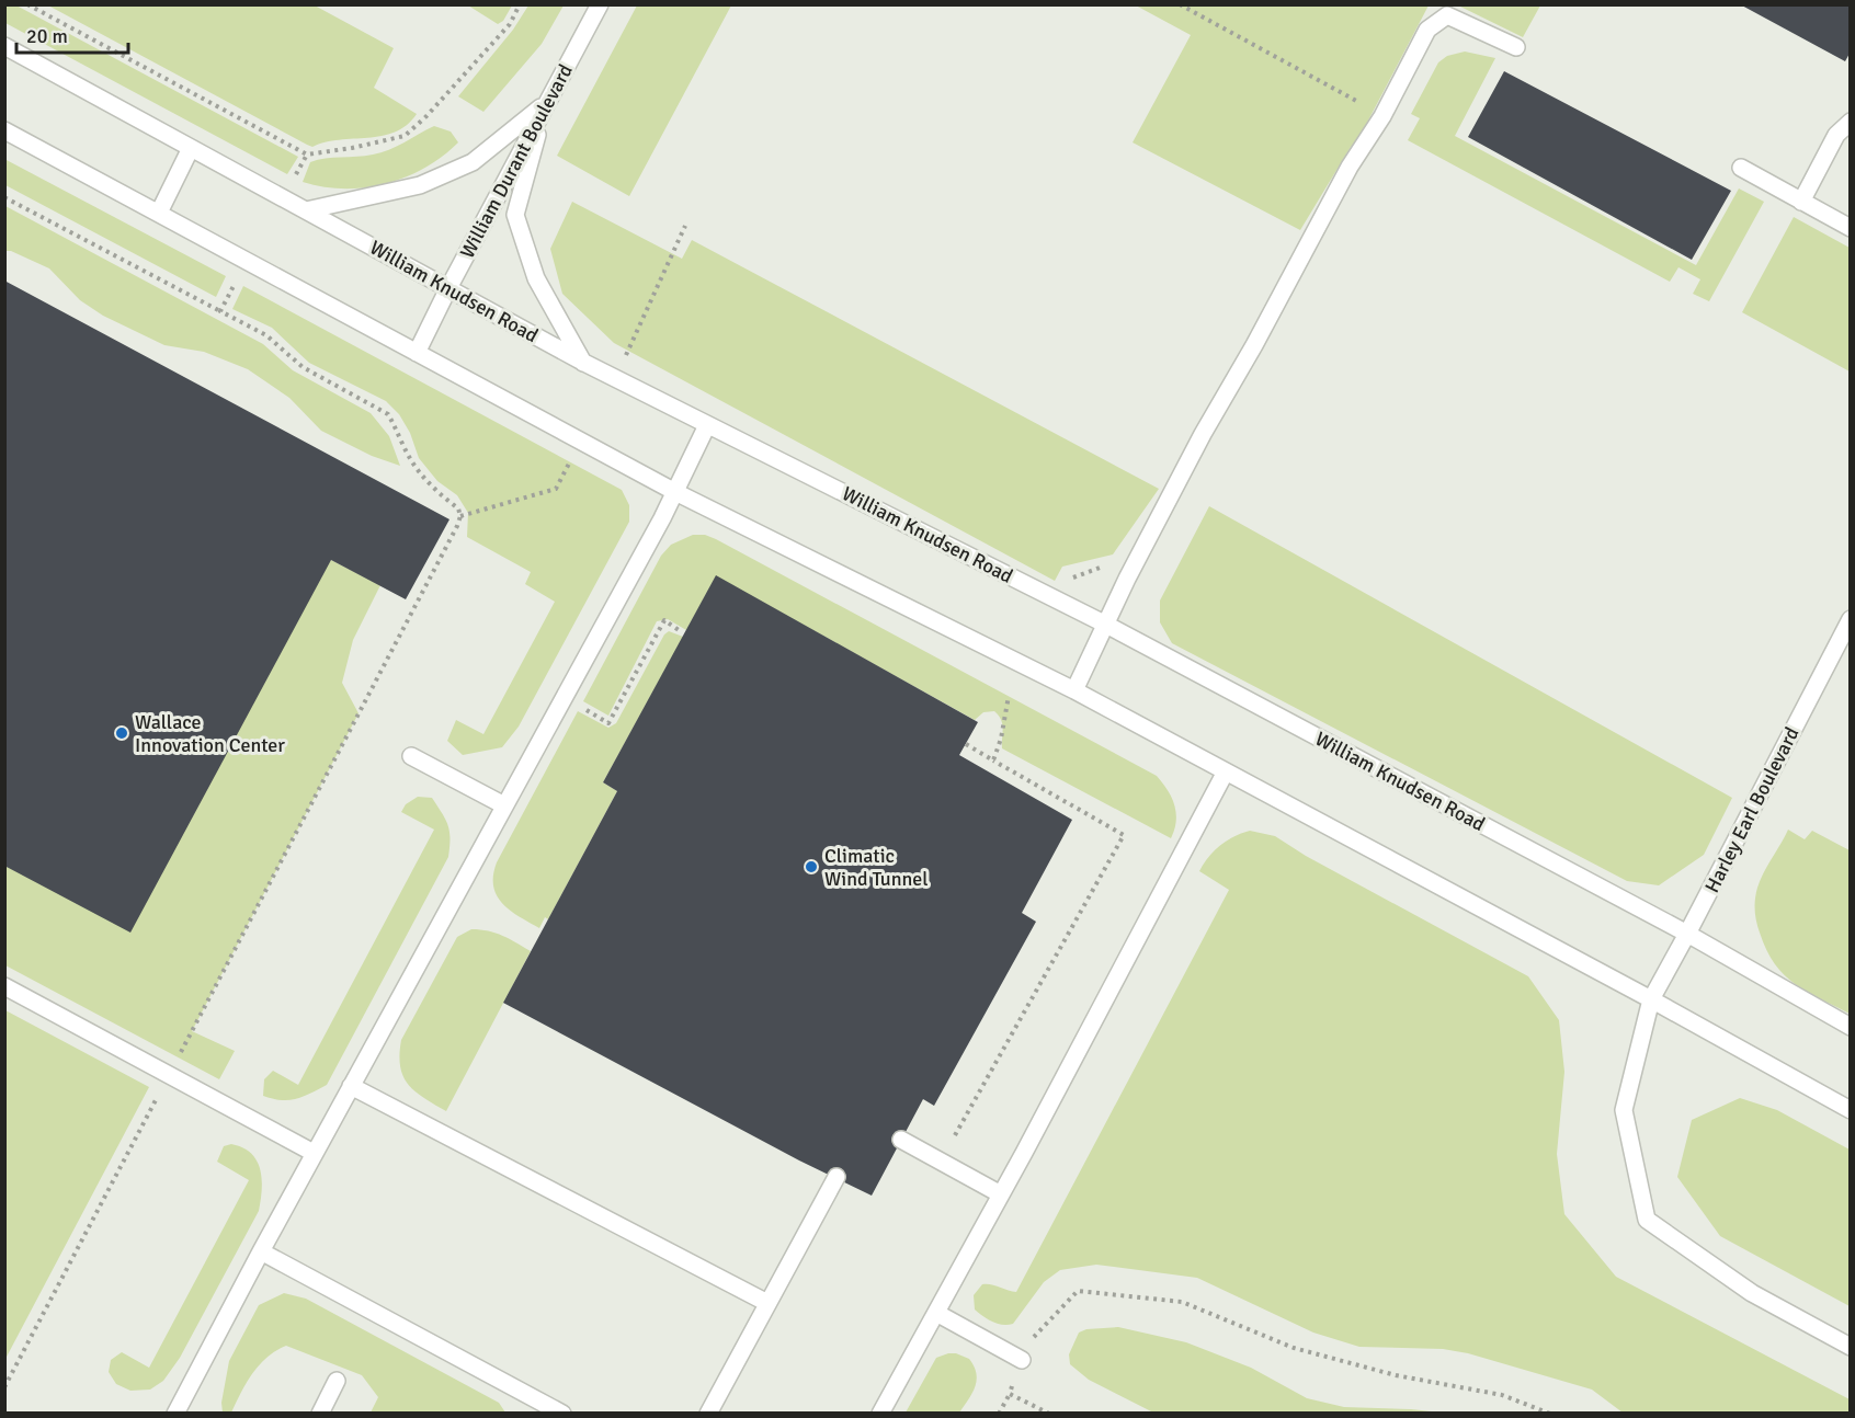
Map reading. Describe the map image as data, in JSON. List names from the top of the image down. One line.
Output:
{"streets":{"lane":["William Durant Boulevard","William Knudsen Road","Harley Earl Boulevard"]},"crossings":[["William Durant Boulevard","William Knudsen Road"],["William Knudsen Road","Harley Earl Boulevard"]],"places":["Wallace Innovation Center","Climatic Wind Tunnel"],"scale_bar":"20 m"}
